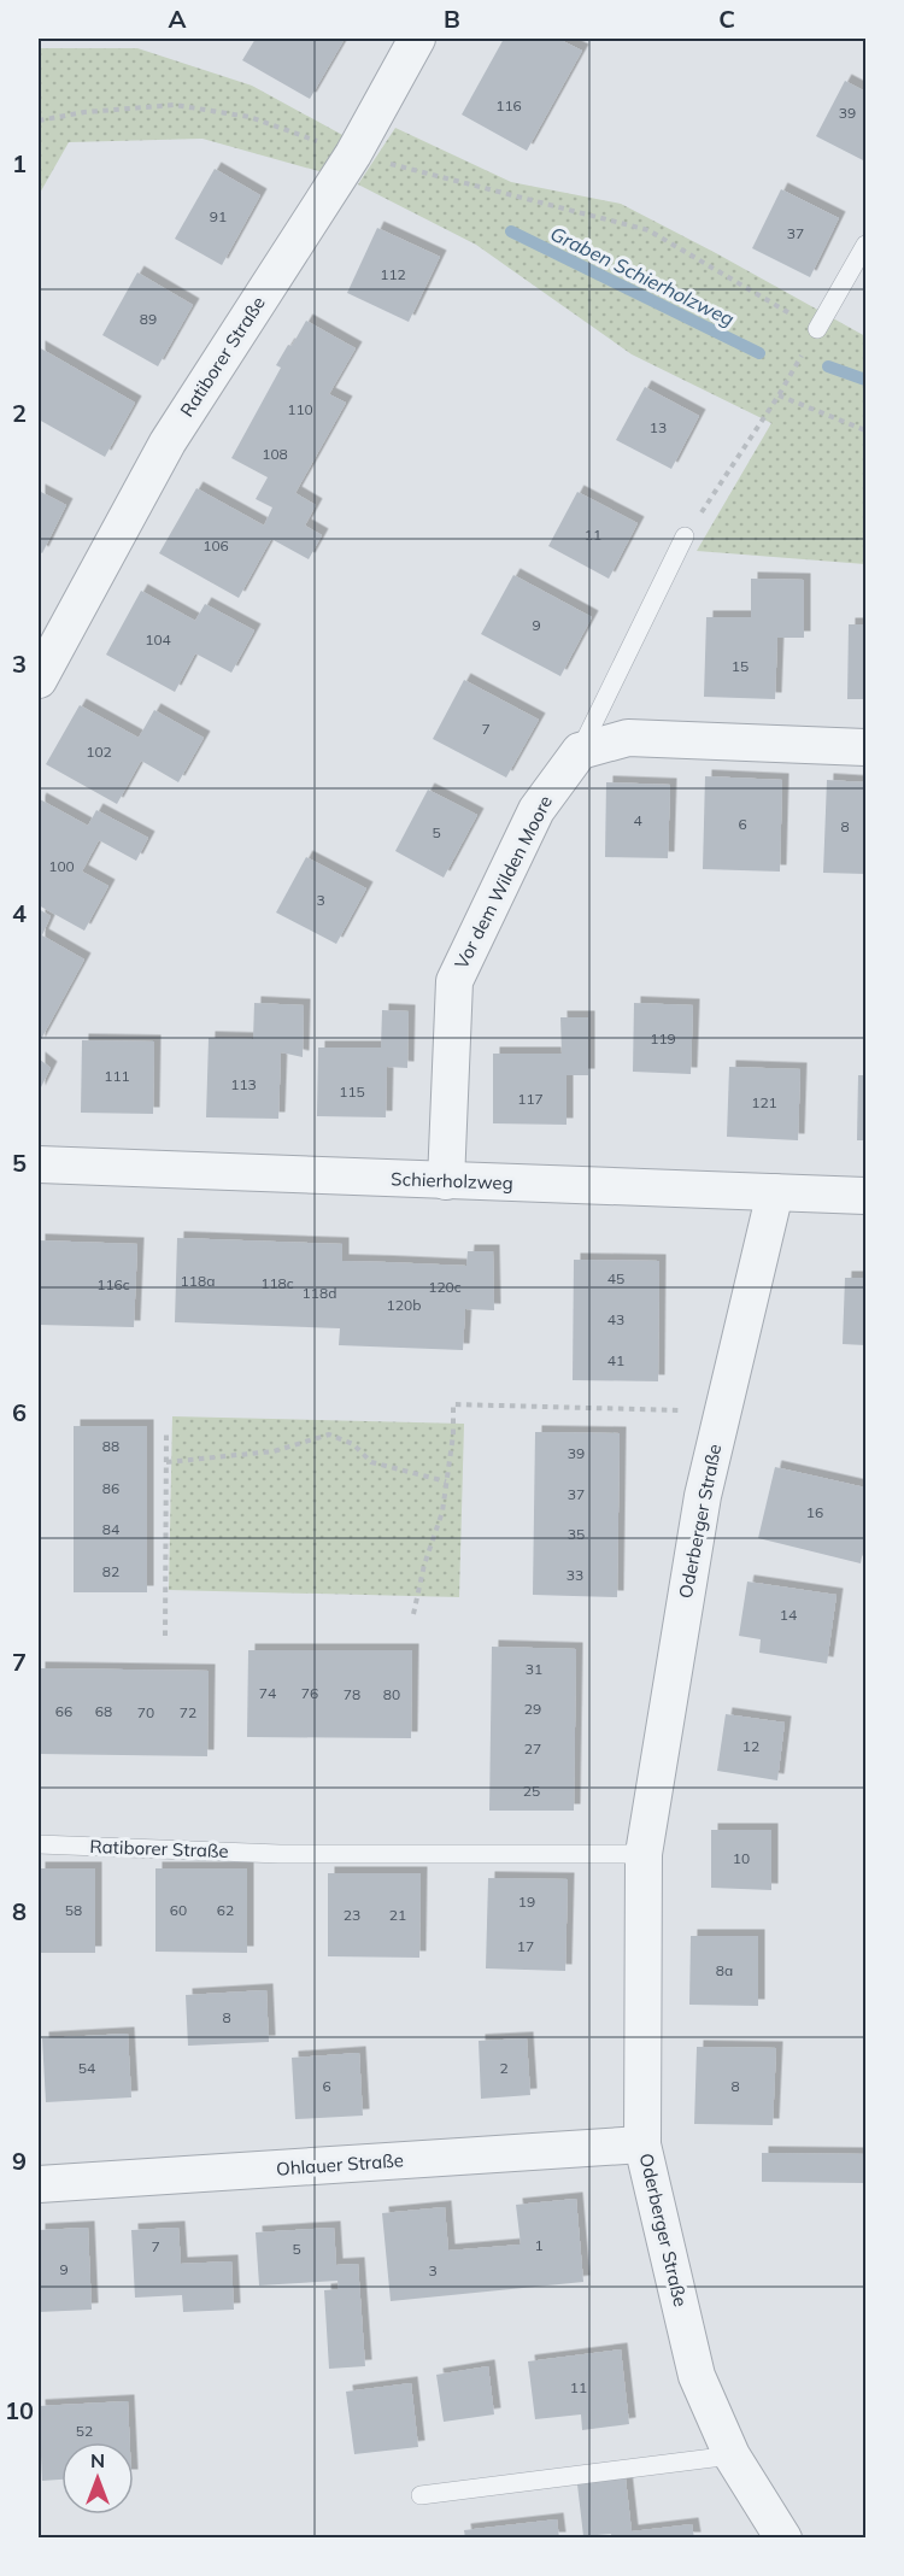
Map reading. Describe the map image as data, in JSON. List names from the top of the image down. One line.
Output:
{"streets":{"street":["Ratiborer Straße","Vor dem Wilden Moore","Schierholzweg","Oderberger Straße","Ohlauer Straße"]},"crossings":[["Ratiborer Straße","Oderberger Straße"],["Vor dem Wilden Moore","Schierholzweg"],["Schierholzweg","Oderberger Straße"],["Oderberger Straße","Ohlauer Straße"]],"water":["Graben Schierholzweg"],"house_numbers":["116","39","91","37","112","89","110","13","108","11","106","9","104","15","7","102","4","6","8","5","100","3","119","111","113","115","117","121","45","118a","118c","116c","120c","118d","120b","43","41","88","39","86","37","16","84","35","82","33","14","31","74","76","78","80","29","66","68","70","72","12","27","25","10","19","58","60","62","23","21","17","8a","8","54","2","6","8","1","7","5","9","3","11","52"],"north":"top","grid":{"columns":["A","B","C"],"rows":["1","2","3","4","5","6","7","8","9","10"]}}
